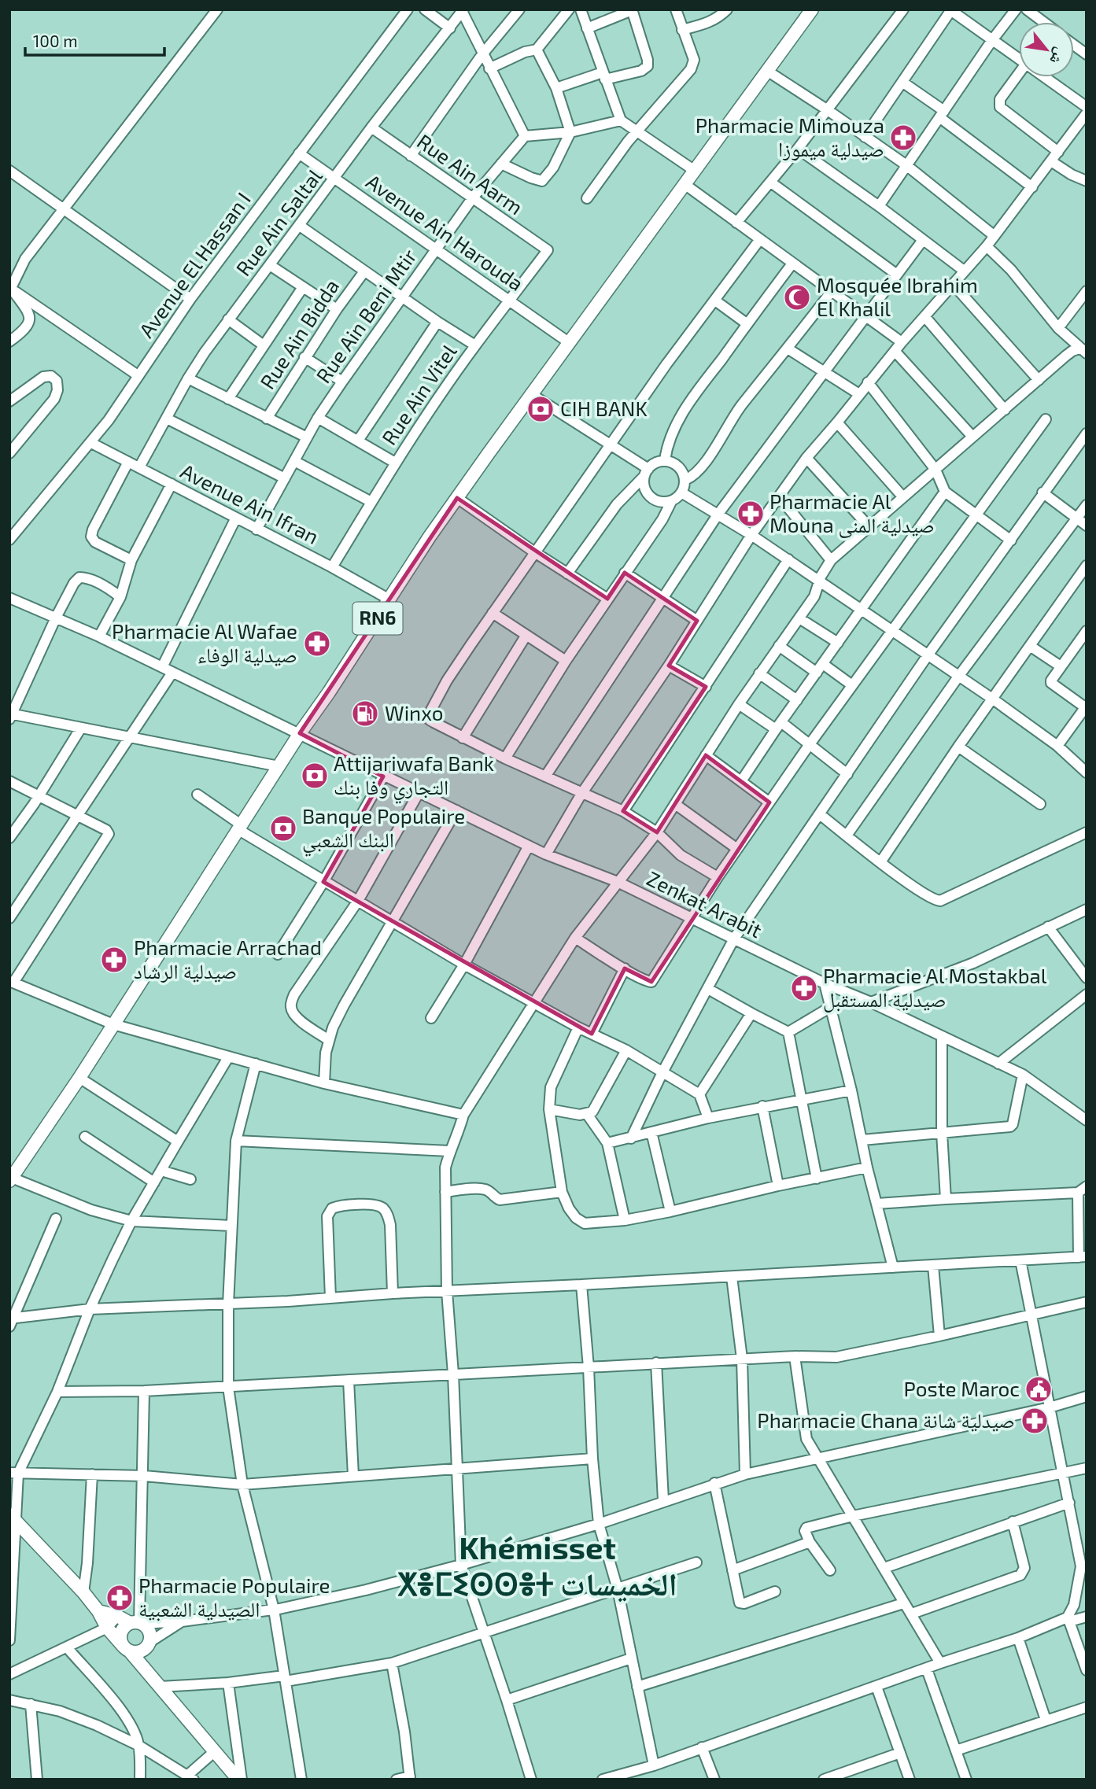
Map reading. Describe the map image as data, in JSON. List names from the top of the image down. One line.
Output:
{"streets":{"main road":["RN6"],"street":["Rue Ain Aarm","Rue Ain Saltal","Avenue Ain Harouda","Avenue El Hassan I","Rue Ain Beni Mtir","Rue Ain Bidda","Rue Ain Vitel","Avenue Ain Ifran","Zenkat Arabit"]},"crossings":[["Rue Ain Aarm","Rue Ain Saltal"],["Rue Ain Aarm","Rue Ain Beni Mtir"],["Rue Ain Aarm","Rue Ain Vitel"],["Rue Ain Saltal","Avenue Ain Harouda"],["Rue Ain Saltal","Avenue Ain Ifran"],["Avenue Ain Harouda","Avenue El Hassan I"],["Avenue Ain Harouda","Rue Ain Beni Mtir"],["Avenue Ain Harouda","Rue Ain Vitel"],["Avenue Ain Harouda","RN6"],["Avenue El Hassan I","Avenue Ain Ifran"],["Rue Ain Beni Mtir","Avenue Ain Ifran"],["Rue Ain Vitel","Avenue Ain Ifran"],["Avenue Ain Ifran","RN6"],["RN6","Zenkat Arabit"]],"districts":["Khémisset ⵅⴻⵎⵉⵙⵙⴻⵜ الخميسات"],"places":{"pharmacy":["Pharmacie Mimouza صيدلية ميموزا","Pharmacie Al Mouna صيدلية المنى","Pharmacie Al Wafae صيدلية الوفاء","Pharmacie Arrachad صيدلية الرشاد","Pharmacie Al Mostakbal صيدلية المستقبل","Pharmacie Chana صيدلية شانة","Pharmacie Populaire الصيدلية الشعبية"],"mosque":["Mosquée Ibrahim El Khalil"],"bank":["CIH BANK","Attijariwafa Bank التجاري وفا بنك","Banque Populaire البنك الشعبي"],"fuel station":["Winxo"],"public building":["Poste Maroc"]},"scale_bar":"100 m","north":"bottom right"}
